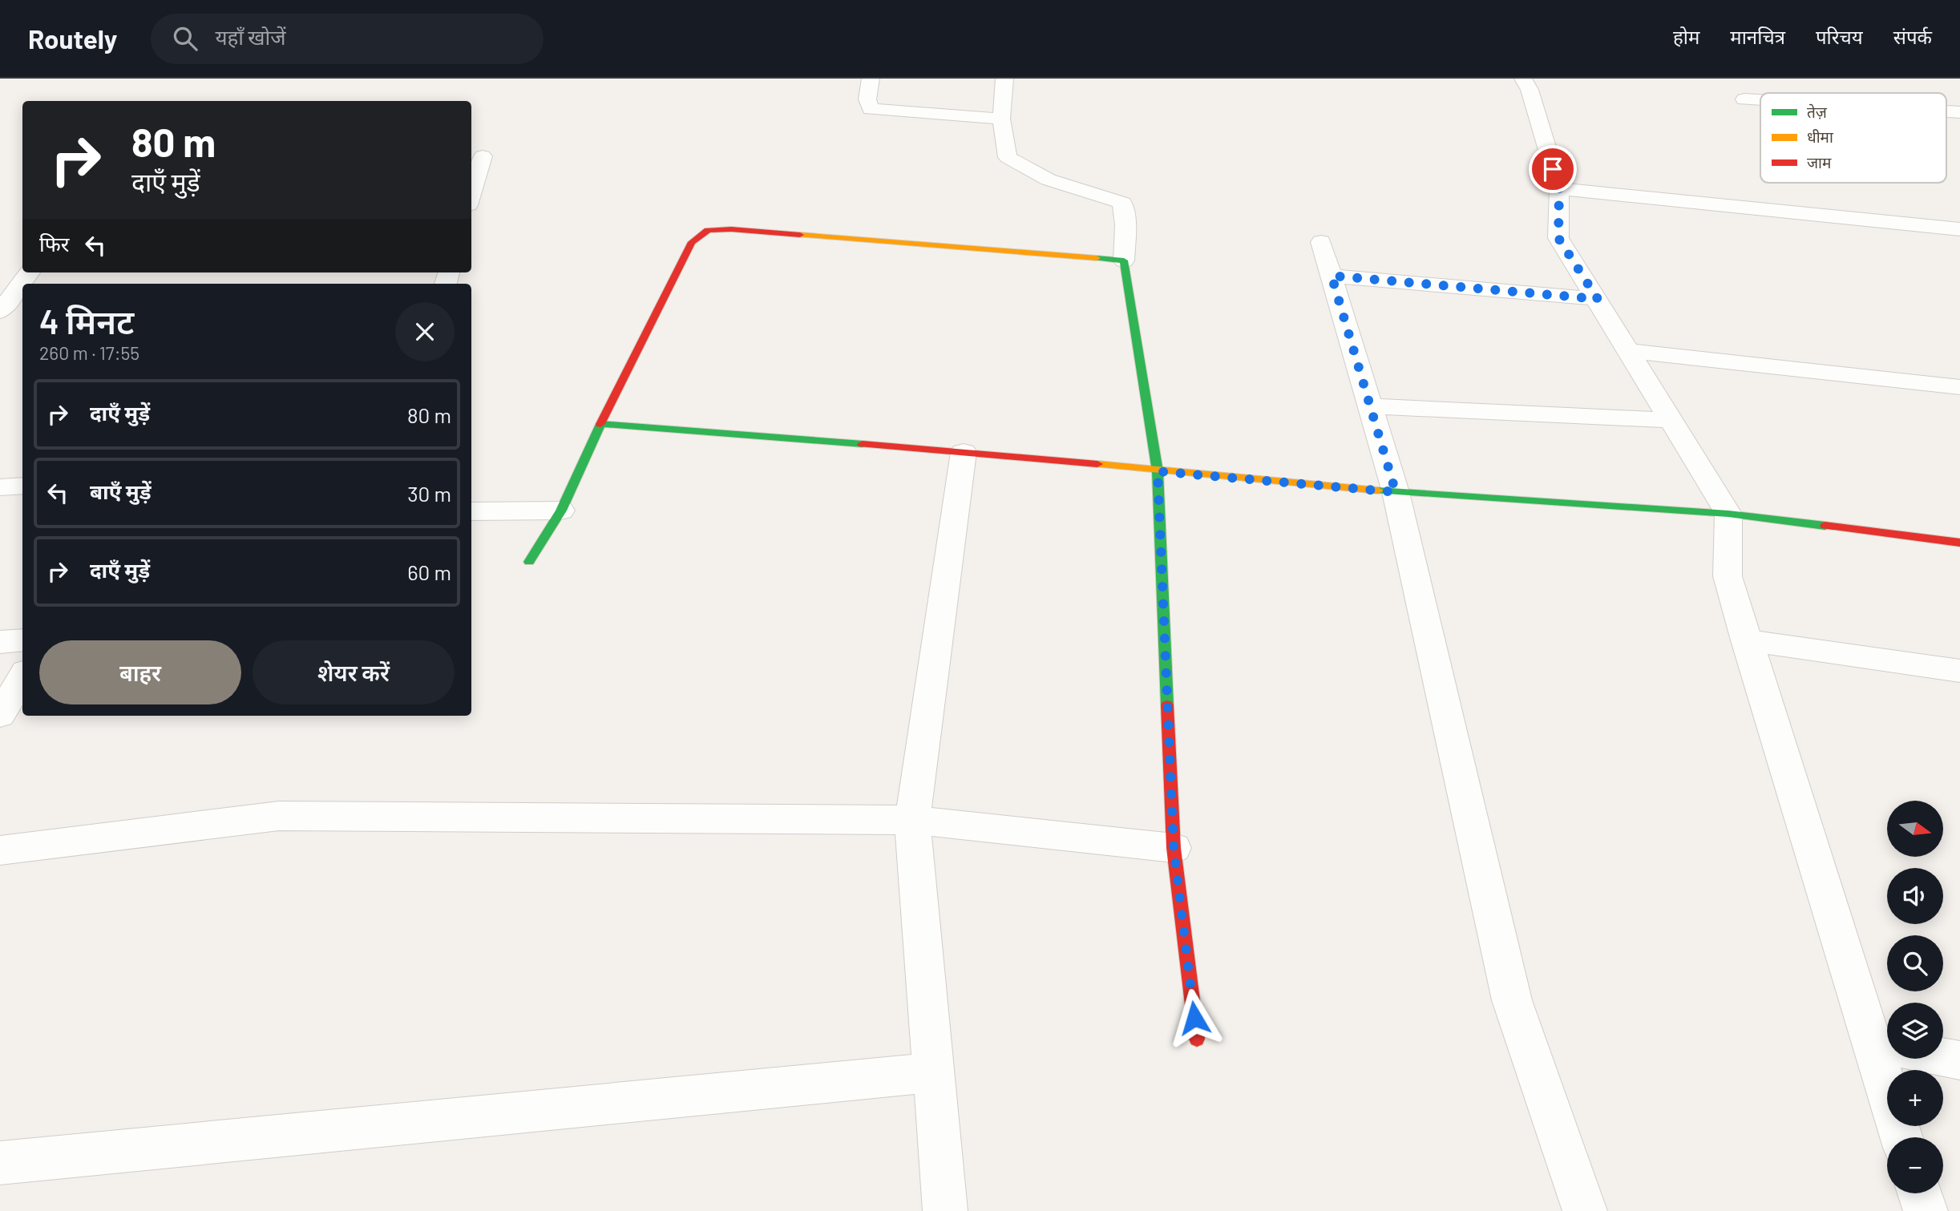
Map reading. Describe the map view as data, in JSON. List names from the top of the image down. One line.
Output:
{"legend":["तेज़","धीमा","जाम"],"north":"right","page":{"header":"Routely","search":"यहाँ खोजें","nav":["होम","मानचित्र","परिचय","संपर्क"],"turn":["80 m","दाएँ मुड़ें"],"then":"फिर","heading":["4 मिनट","260 m · 17:55"],"list":[{"name":"दाएँ मुड़ें","value":"80 m"},{"name":"बाएँ मुड़ें","value":"30 m"},{"name":"दाएँ मुड़ें","value":"60 m"}],"buttons":["बाहर","शेयर करें"],"map_buttons":["+","−"]}}
